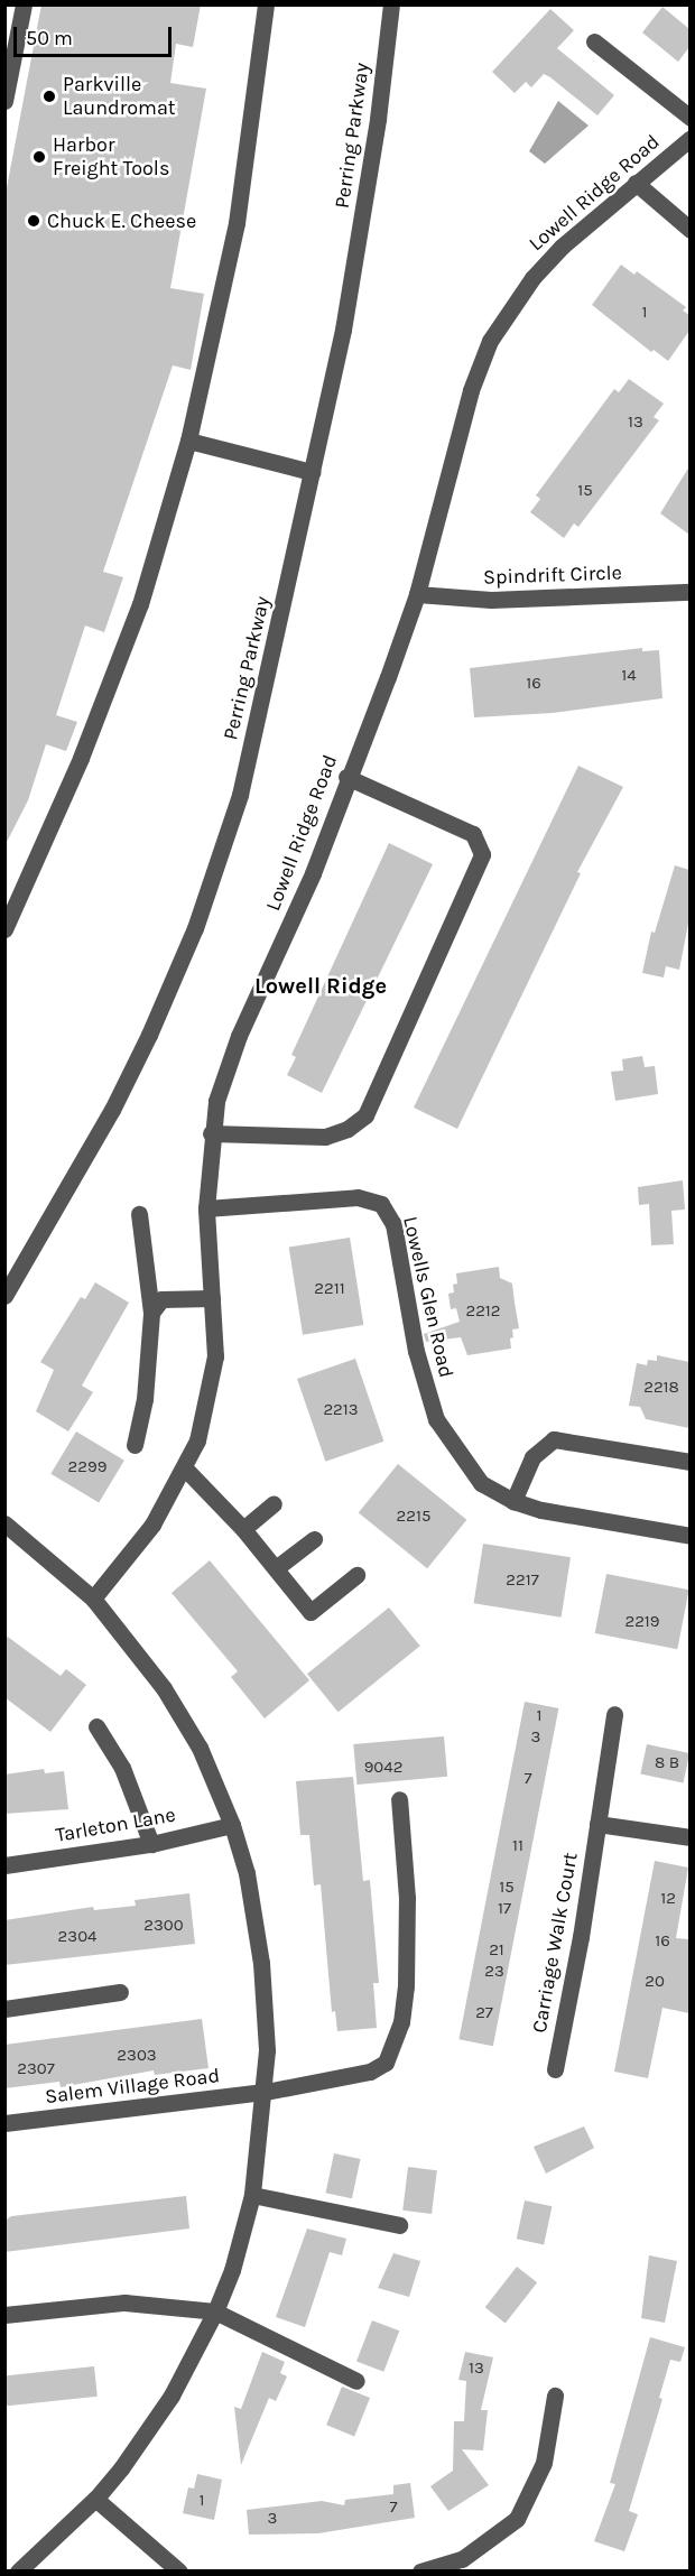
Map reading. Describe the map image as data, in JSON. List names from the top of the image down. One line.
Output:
{"streets":{"street":["Perring Parkway","Lowell Ridge Road","Spindrift Circle","Lowells Glen Road","Tarleton Lane","Carriage Walk Court","Salem Village Road"]},"crossings":[["Lowell Ridge Road","Spindrift Circle"],["Lowell Ridge Road","Lowells Glen Road"]],"districts":["Lowell Ridge"],"places":["Parkville Laundromat","Harbor Freight Tools","Chuck E. Cheese"],"house_numbers":["1","13","15","14","16","2211","2212","2218","2213","2299","2215","2217","2219","1","3","8 B","9042","7","11","15","12","17","2300","2304","16","21","23","20","27","2303","2307","13","1","7","3"],"scale_bar":"50 m"}
